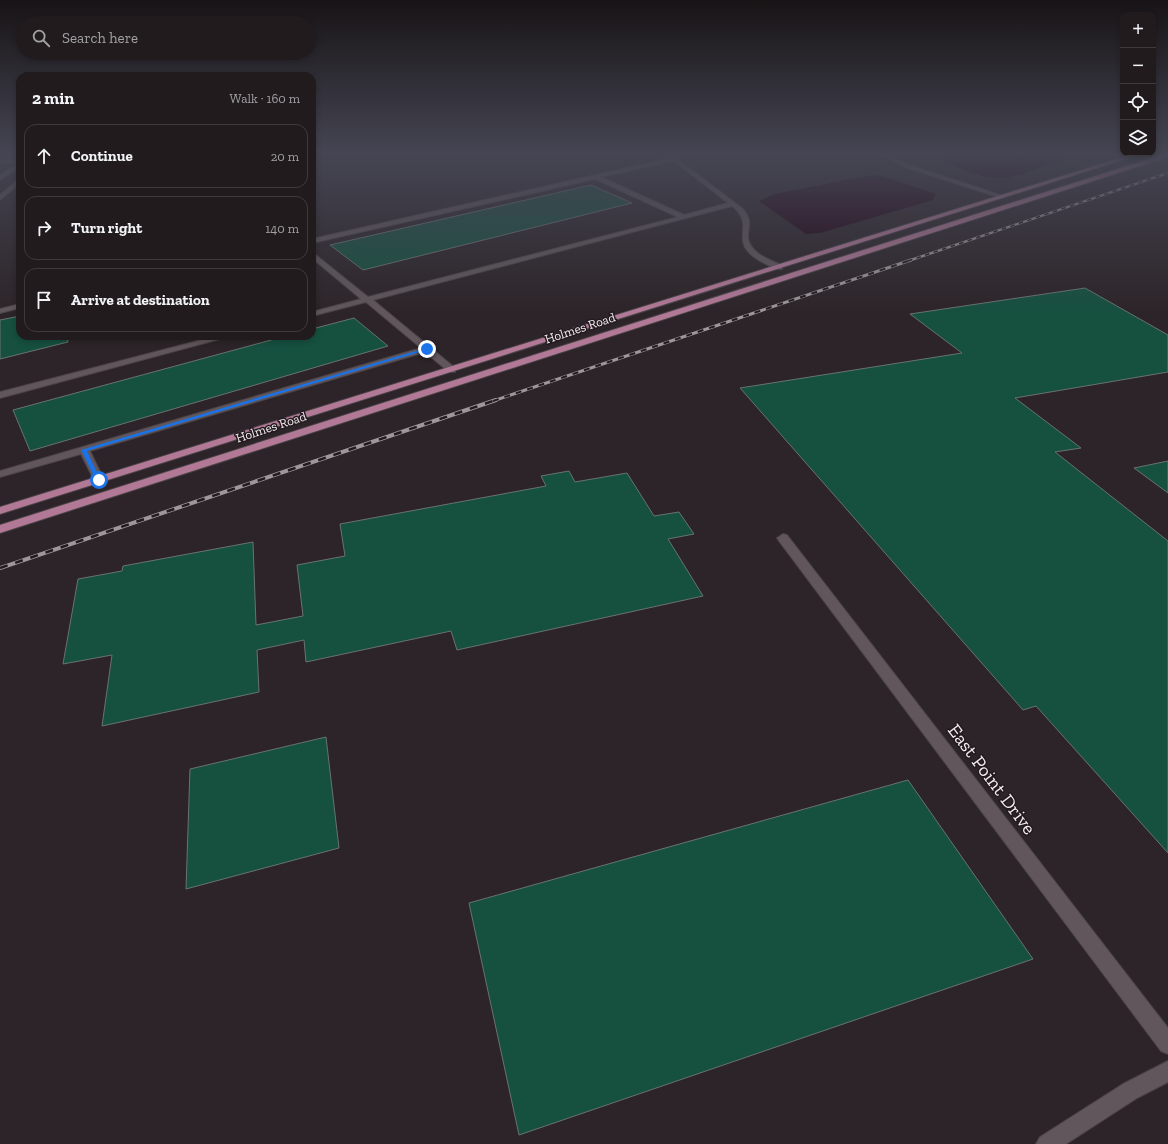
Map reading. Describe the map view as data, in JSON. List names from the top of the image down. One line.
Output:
{"streets":{"main road":["Holmes Road"],"street":["East Point Drive"]},"page":{"map_buttons":["+","−"],"search":"Search here","heading":["2 min","Walk · 160 m"],"list":[["Continue","20 m"],["Turn right","140 m"],"Arrive at destination"]}}
